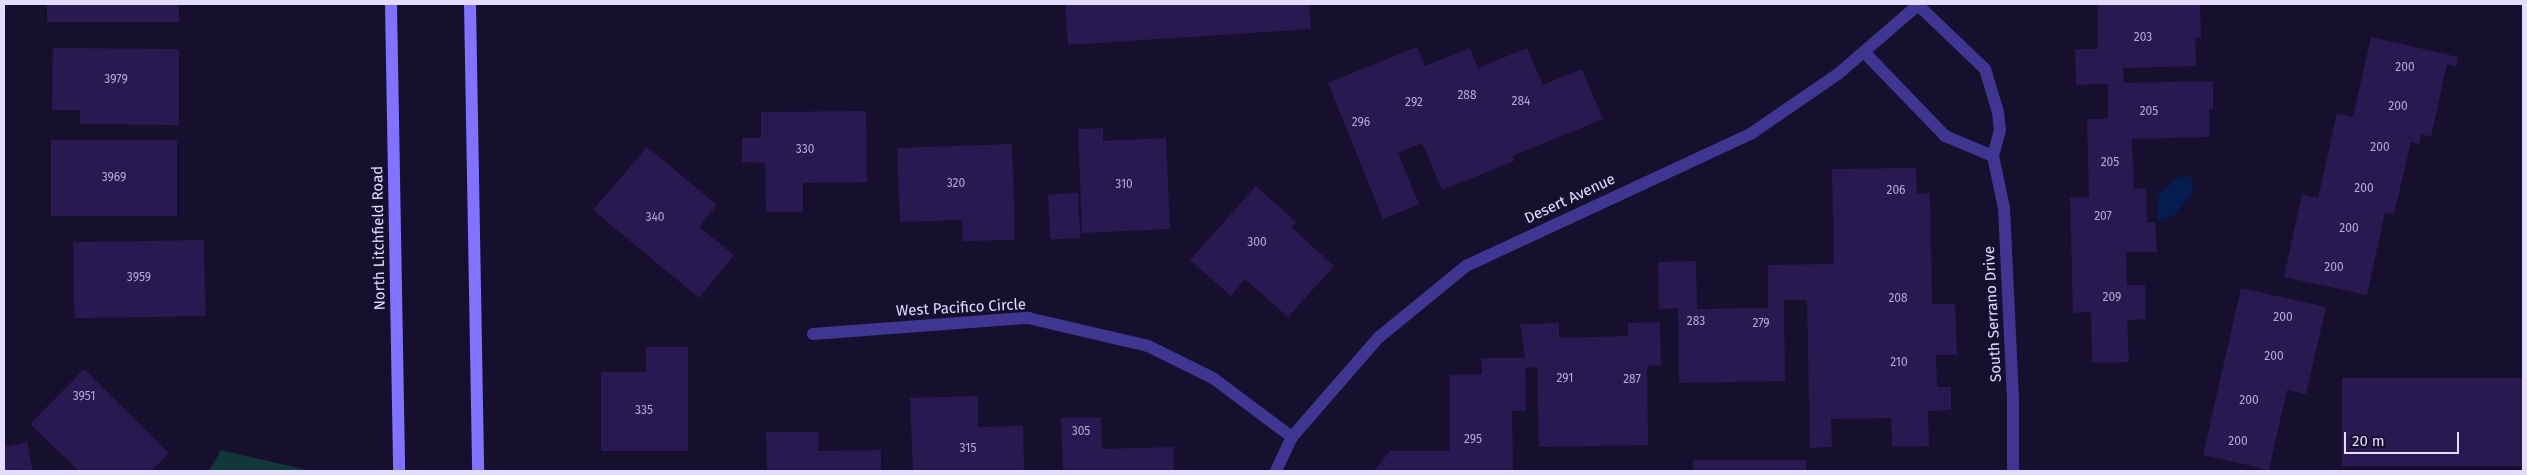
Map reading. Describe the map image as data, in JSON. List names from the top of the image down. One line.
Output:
{"streets":{"main road":["North Litchfield Road"],"street":["Desert Avenue","West Pacifico Circle","South Serrano Drive"]},"crossings":[["Desert Avenue","West Pacifico Circle"],["Desert Avenue","South Serrano Drive"]],"house_numbers":["203","200","3979","288","284","292","200","205","296","200","330","205","3969","320","310","200","206","207","340","200","300","200","3959","209","208","200","283","279","200","210","291","287","3951","200","335","305","295","200","315"],"scale_bar":"20 m"}
